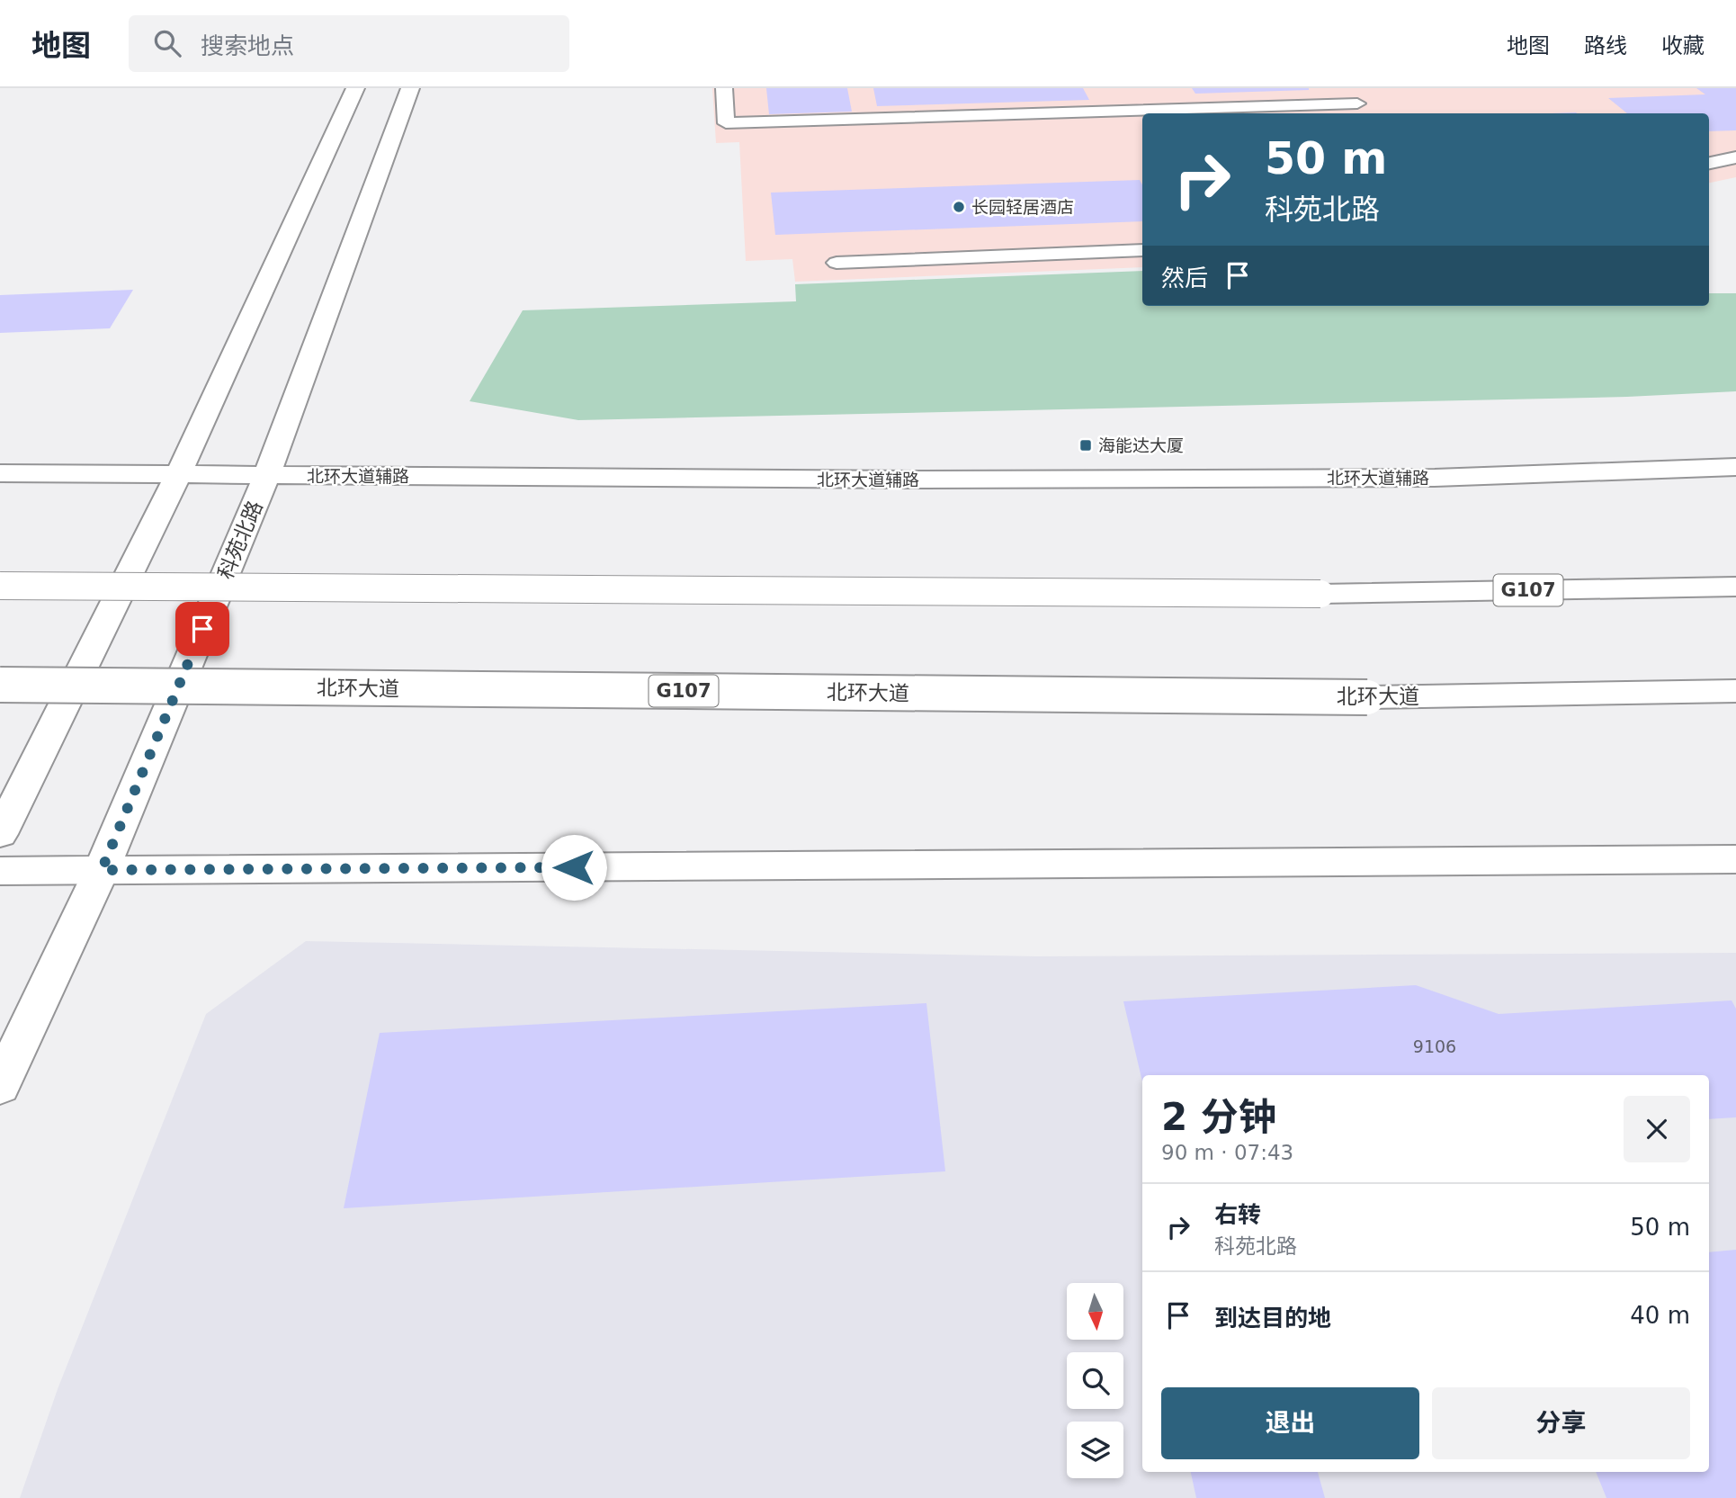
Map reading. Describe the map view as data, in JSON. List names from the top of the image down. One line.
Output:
{"streets":{"main road":["北环大道辅路","科苑北路","G107","北环大道"]},"crossings":[["北环大道辅路","科苑北路"]],"places":{"other":["长园轻居酒店"],"transit":["海能达大厦"]},"house_numbers":["9106"],"north":"bottom","page":{"header":"地图","search":"搜索地点","nav":["地图","路线","收藏"],"turn":["50 m","科苑北路"],"then":"然后","heading":["2 分钟","90 m · 07:43"],"list":[{"name":"右转","note":"科苑北路","value":"50 m"},{"name":"到达目的地","value":"40 m"}],"buttons":["退出","分享"]}}
